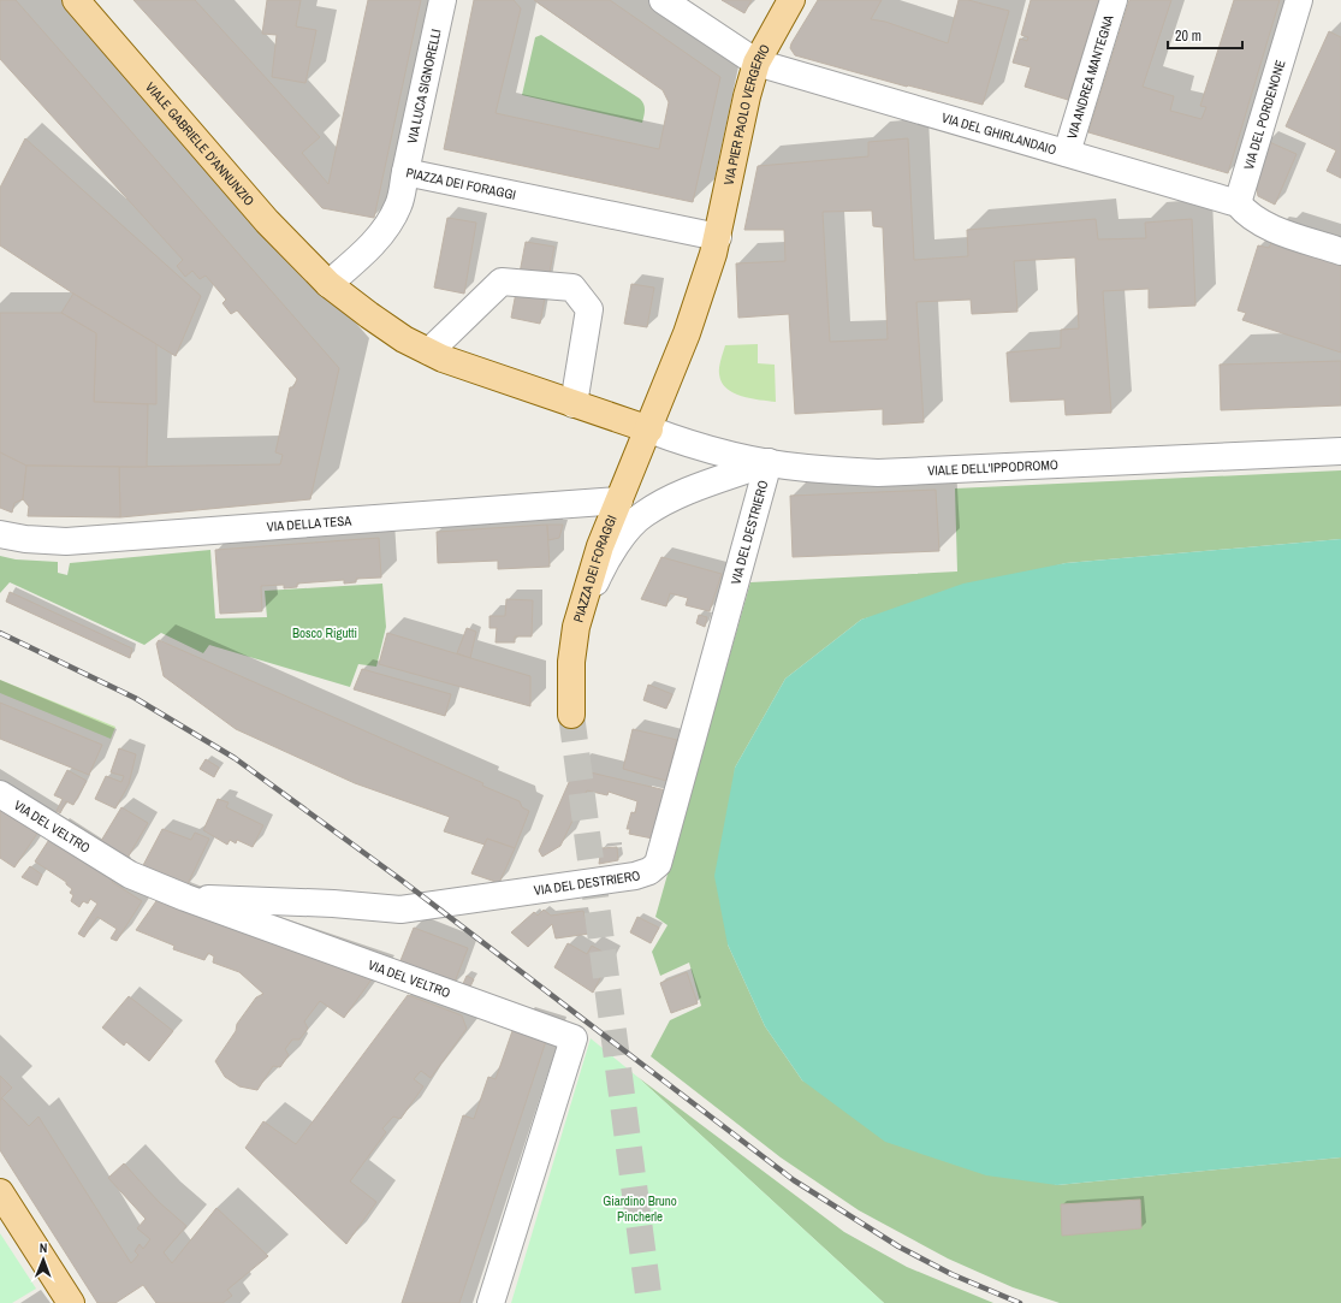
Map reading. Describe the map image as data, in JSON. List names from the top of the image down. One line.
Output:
{"streets":{"main road":["VIA PIER PAOLO VERGERIO","VIALE GABRIELE D'ANNUNZIO","PIAZZA DEI FORAGGI"],"street":["VIA ANDREA MANTEGNA","VIA LUCA SIGNORELLI","VIA DEL PORDENONE","VIA DEL GHIRLANDAIO","VIALE DELL'IPPODROMO","VIA DELLA TESA","VIA DEL DESTRIERO","VIA DEL VELTRO"]},"crossings":[["VIA ANDREA MANTEGNA","VIA DEL GHIRLANDAIO"],["VIA LUCA SIGNORELLI","PIAZZA DEI FORAGGI"],["VIA PIER PAOLO VERGERIO","VIA DEL GHIRLANDAIO"],["VIA PIER PAOLO VERGERIO","PIAZZA DEI FORAGGI"],["VIA DEL PORDENONE","VIA DEL GHIRLANDAIO"],["VIALE GABRIELE D'ANNUNZIO","PIAZZA DEI FORAGGI"],["PIAZZA DEI FORAGGI","VIALE DELL'IPPODROMO"],["PIAZZA DEI FORAGGI","VIA DELLA TESA"],["VIALE DELL'IPPODROMO","VIA DEL DESTRIERO"],["VIA DEL DESTRIERO","VIA DEL VELTRO"]],"parks":["Bosco Rigutti","Giardino Bruno Pincherle"],"scale_bar":"20 m","north":"top"}
